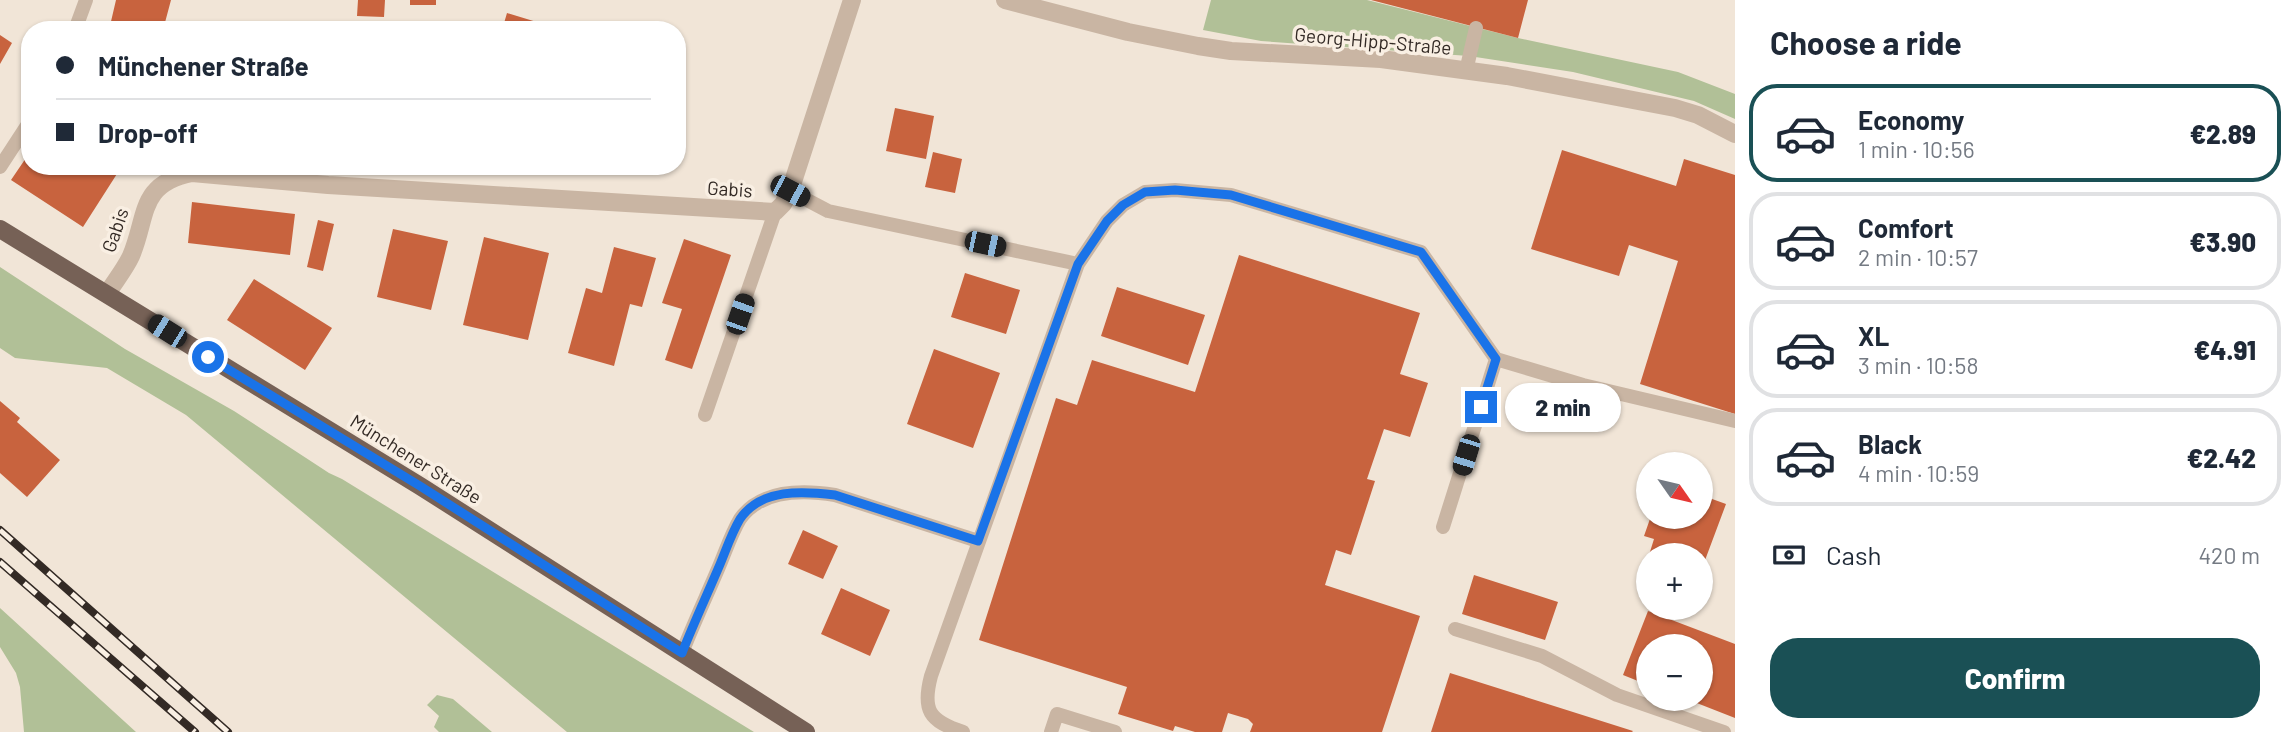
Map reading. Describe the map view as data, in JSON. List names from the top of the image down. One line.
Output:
{"streets":{"main road":["Münchener Straße"],"street":["Georg-Hipp-Straße","Gabis"]},"crossings":[["Gabis","Münchener Straße"]],"north":"bottom right","page":{"heading":"Choose a ride","banner":["Münchener Straße","Drop-off"],"list":[{"name":"Economy","note":"1 min · 10:56","value":"€2.89"},{"name":"Comfort","note":"2 min · 10:57","value":"€3.90"},{"name":"XL","note":"3 min · 10:58","value":"€4.91"},{"name":"Black","note":"4 min · 10:59","value":"€2.42"}],"bubble":"2 min","map_buttons":["+","−"],"pay":["Cash","420 m"],"buttons":"Confirm"}}
